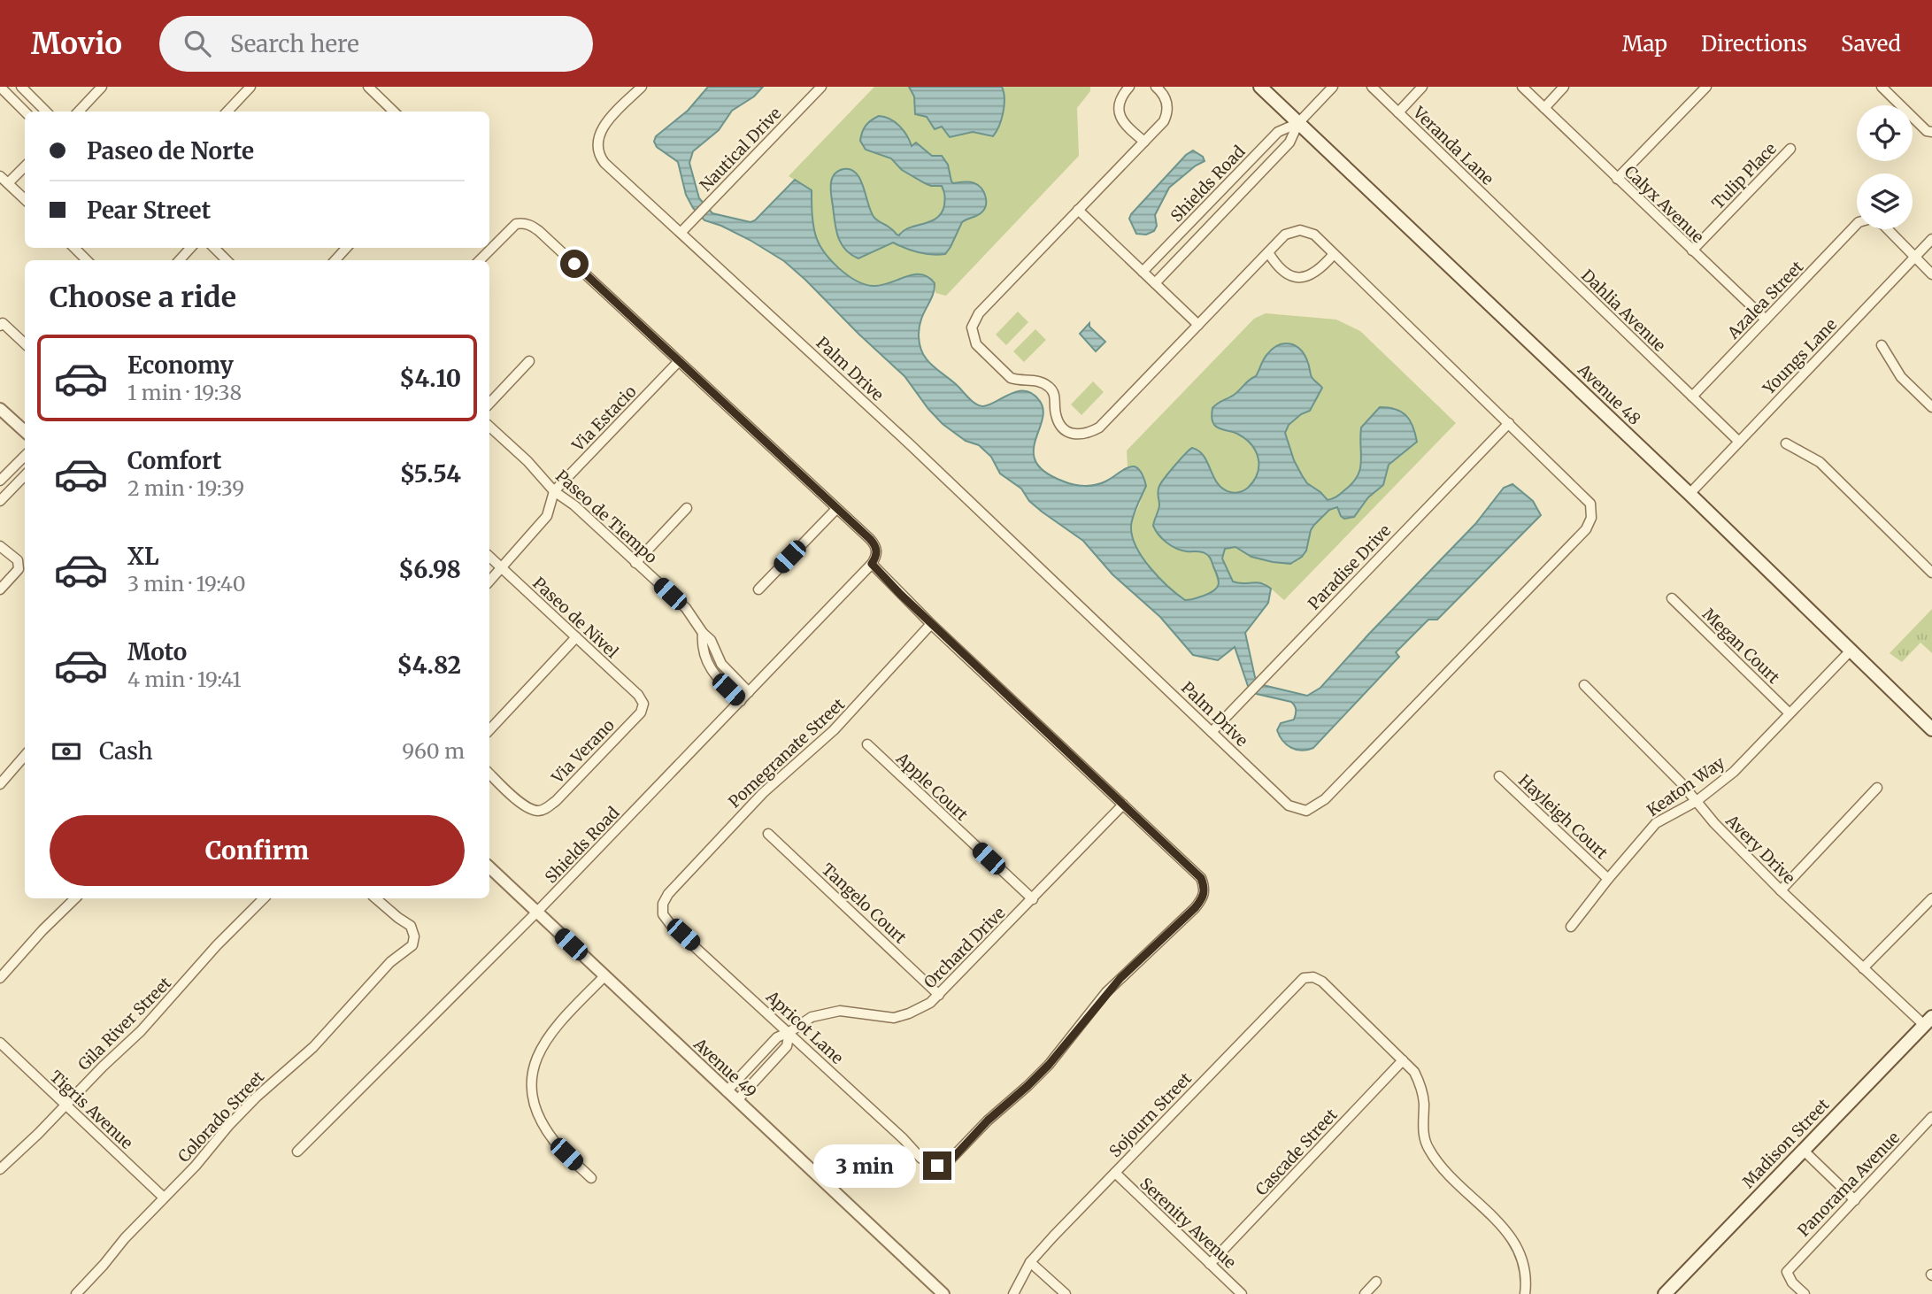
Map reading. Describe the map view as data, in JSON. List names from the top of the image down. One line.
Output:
{"streets":{"main road":["Avenue 48","Madison Street"],"street":["Veranda Lane","Nautical Drive","Tulip Place","Shields Road","Calyx Avenue","Azalea Street","Dahlia Avenue","Youngs Lane","Palm Drive","Via Estacio","Paseo de Tiempo","Paradise Drive","Paseo de Nivel","Megan Court","Via Verano","Pomegranate Street","Apple Court","Keaton Way","Hayleigh Court","Avery Drive","Tangelo Court","Orchard Drive","Gila River Street","Apricot Lane","Avenue 49","Tigris Avenue","Sojourn Street","Colorado Street","Cascade Street","Panorama Avenue","Serenity Avenue"]},"crossings":[["Veranda Lane","Dahlia Avenue"],["Nautical Drive","Palm Drive"],["Tulip Place","Calyx Avenue"],["Shields Road","Avenue 48"],["Shields Road","Paseo de Tiempo"],["Shields Road","Avenue 49"],["Calyx Avenue","Azalea Street"],["Azalea Street","Dahlia Avenue"],["Azalea Street","Youngs Lane"],["Dahlia Avenue","Youngs Lane"],["Youngs Lane","Avenue 48"],["Palm Drive","Paradise Drive"],["Avenue 48","Keaton Way"],["Via Estacio","Paseo de Tiempo"],["Via Estacio","Paseo de Nivel"],["Paseo de Nivel","Via Verano"],["Megan Court","Keaton Way"],["Pomegranate Street","Apricot Lane"],["Apple Court","Orchard Drive"],["Keaton Way","Hayleigh Court"],["Keaton Way","Avery Drive"],["Avery Drive","Madison Street"],["Tangelo Court","Orchard Drive"],["Orchard Drive","Apricot Lane"],["Orchard Drive","Avenue 49"],["Gila River Street","Tigris Avenue"],["Tigris Avenue","Colorado Street"],["Sojourn Street","Cascade Street"],["Sojourn Street","Serenity Avenue"],["Cascade Street","Serenity Avenue"]],"page":{"header":"Movio","search":"Search here","nav":["Map","Directions","Saved"],"banner":["Paseo de Norte","Pear Street"],"heading":"Choose a ride","list":[{"name":"Economy","note":"1 min · 19:38","value":"$4.10"},{"name":"Comfort","note":"2 min · 19:39","value":"$5.54"},{"name":"XL","note":"3 min · 19:40","value":"$6.98"},{"name":"Moto","note":"4 min · 19:41","value":"$4.82"}],"pay":["Cash","960 m"],"buttons":"Confirm","bubble":"3 min"}}
